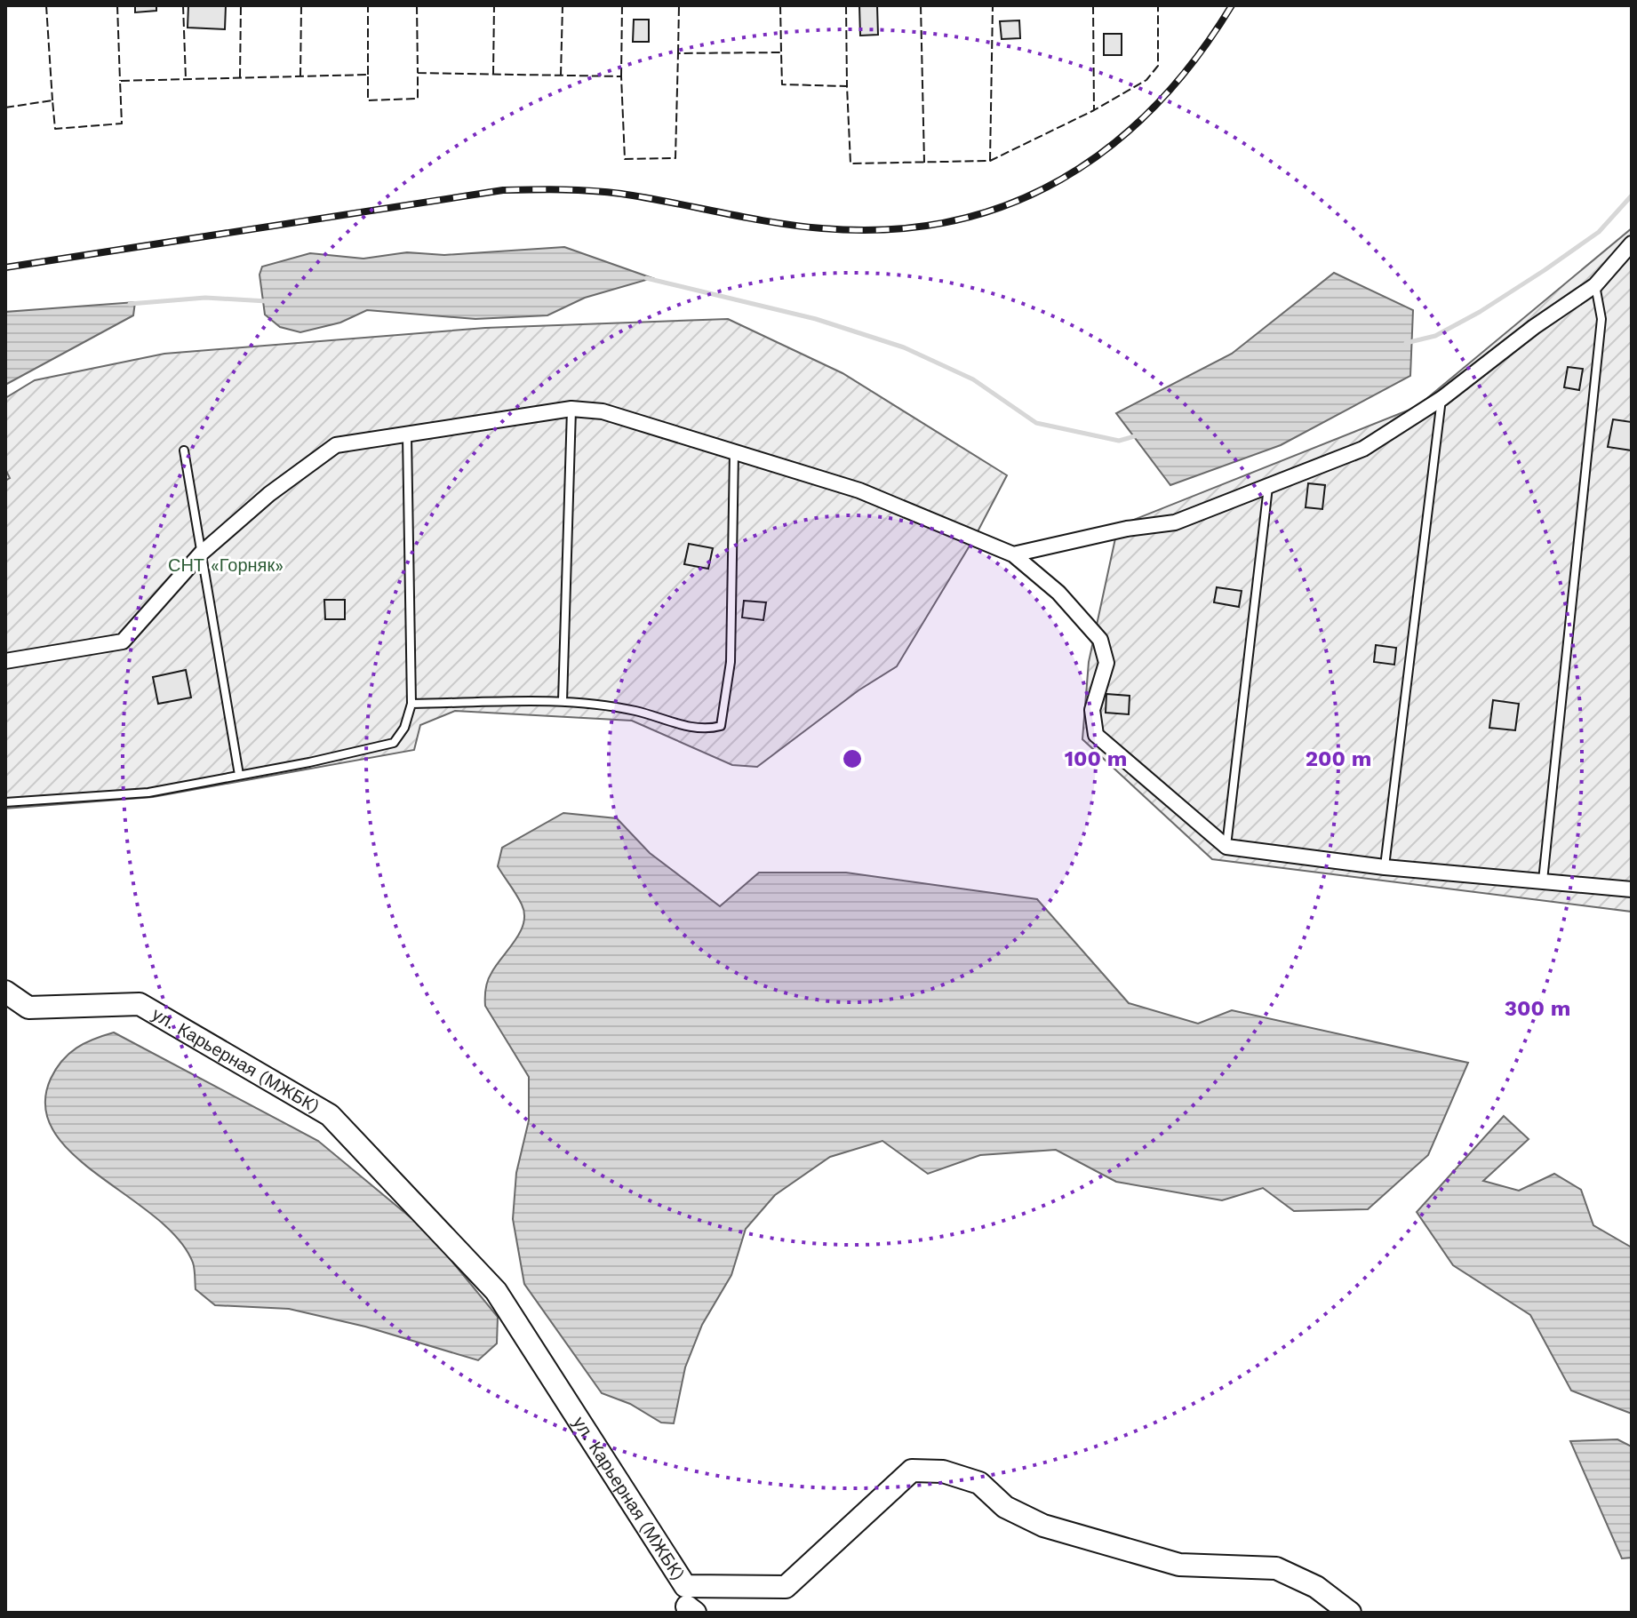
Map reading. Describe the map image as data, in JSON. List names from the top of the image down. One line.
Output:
{"streets":{"street":["ул. Карьерная (МЖБК)"]},"parks":["СНТ «Горняк»"],"rings":["100 m","200 m","300 m"]}
